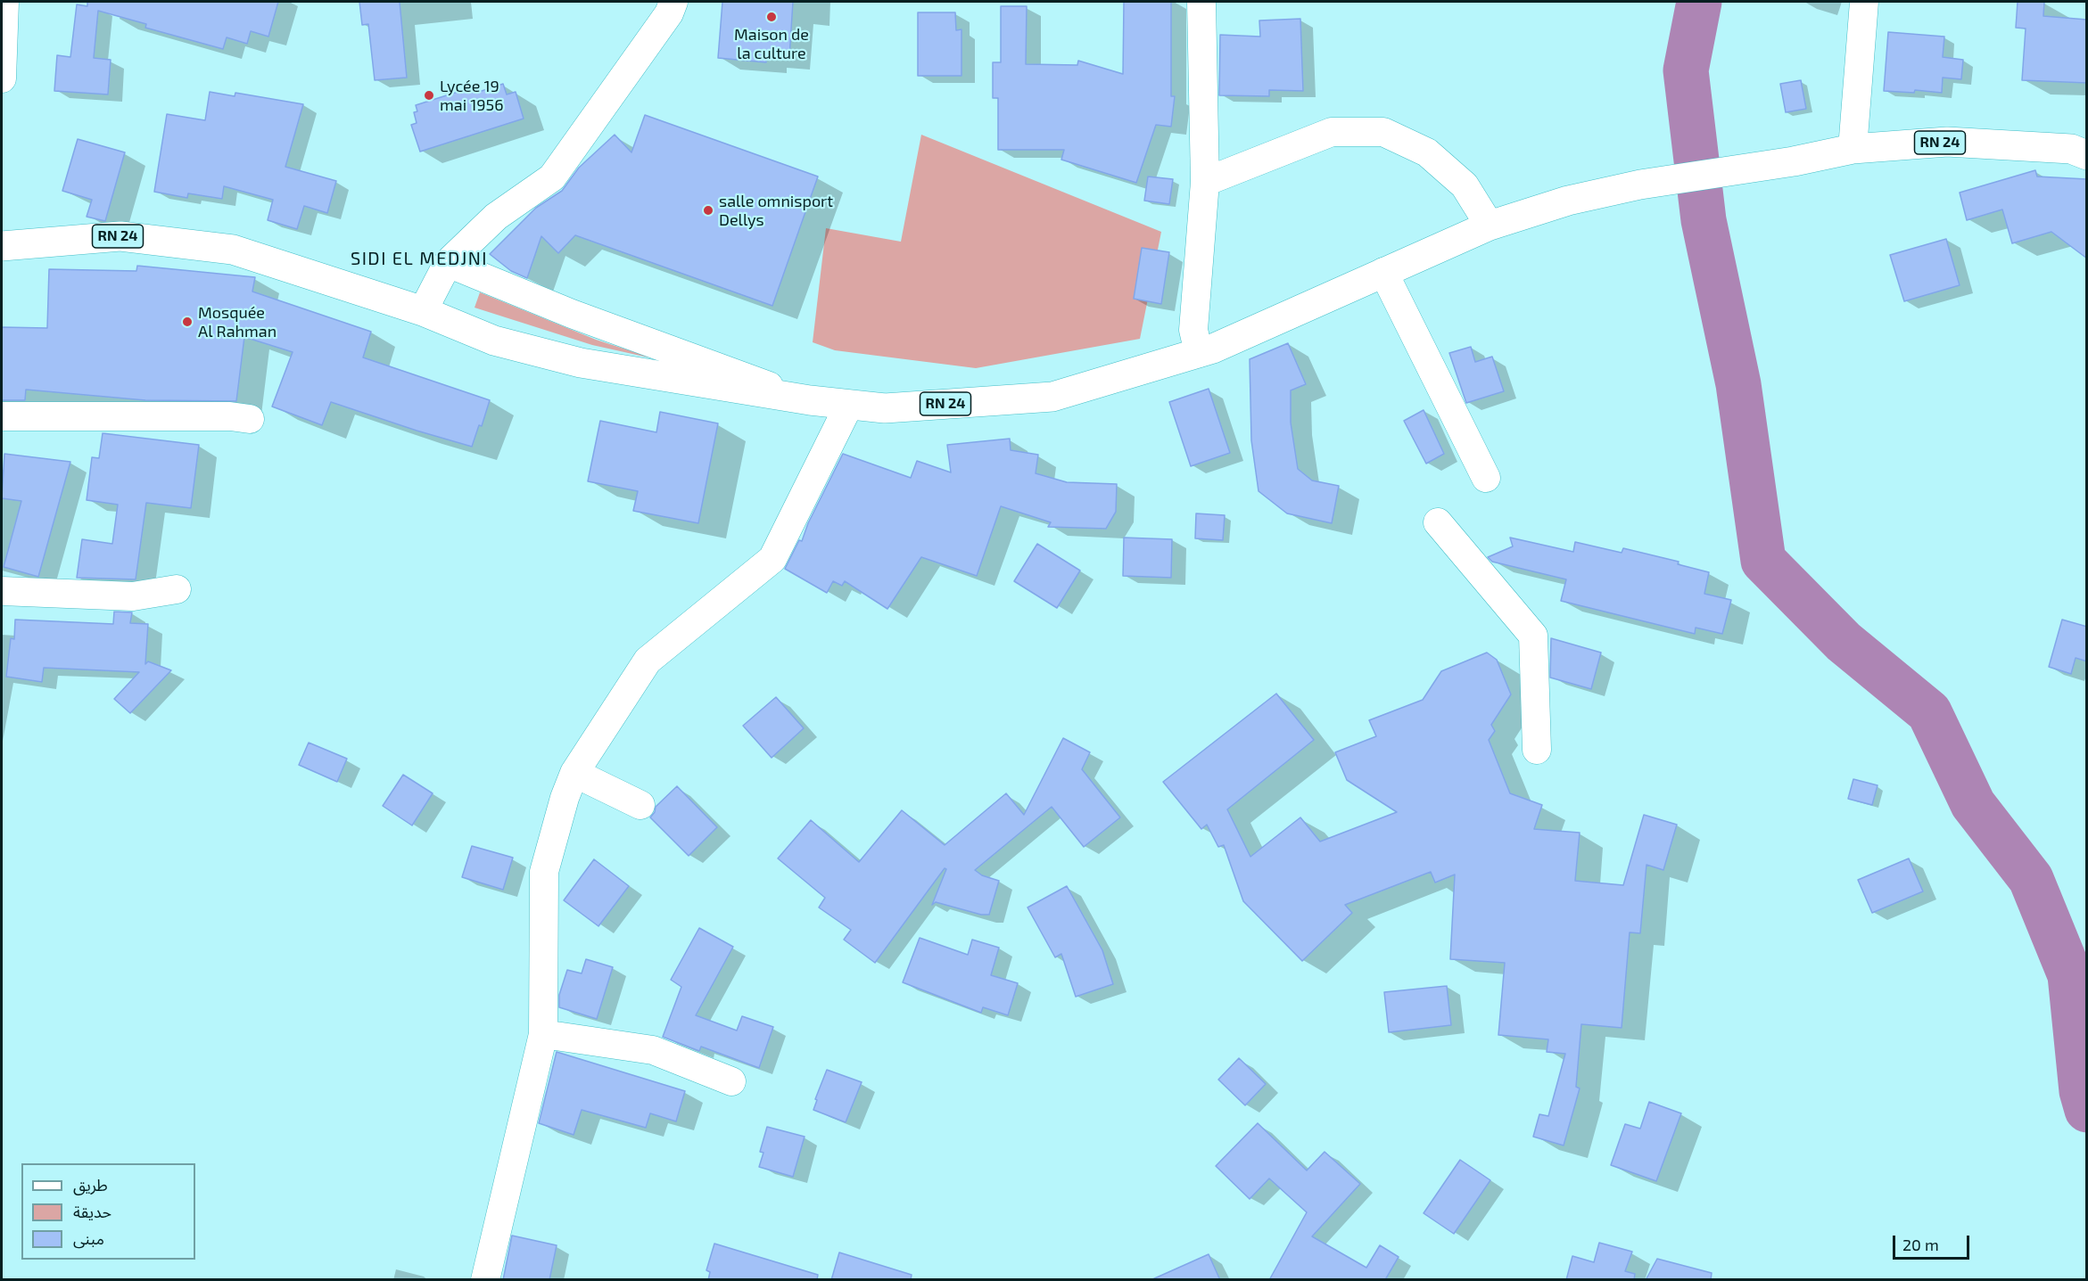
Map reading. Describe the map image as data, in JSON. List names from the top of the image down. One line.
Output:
{"streets":{"main road":["RN 24"]},"districts":["SIDI EL MEDJNI"],"places":["Maison de la culture","Lycée 19 mai 1956","salle omnisport Dellys","Mosquée Al Rahman"],"legend":["طريق","حديقة","مبنى"],"scale_bar":"20 m"}
